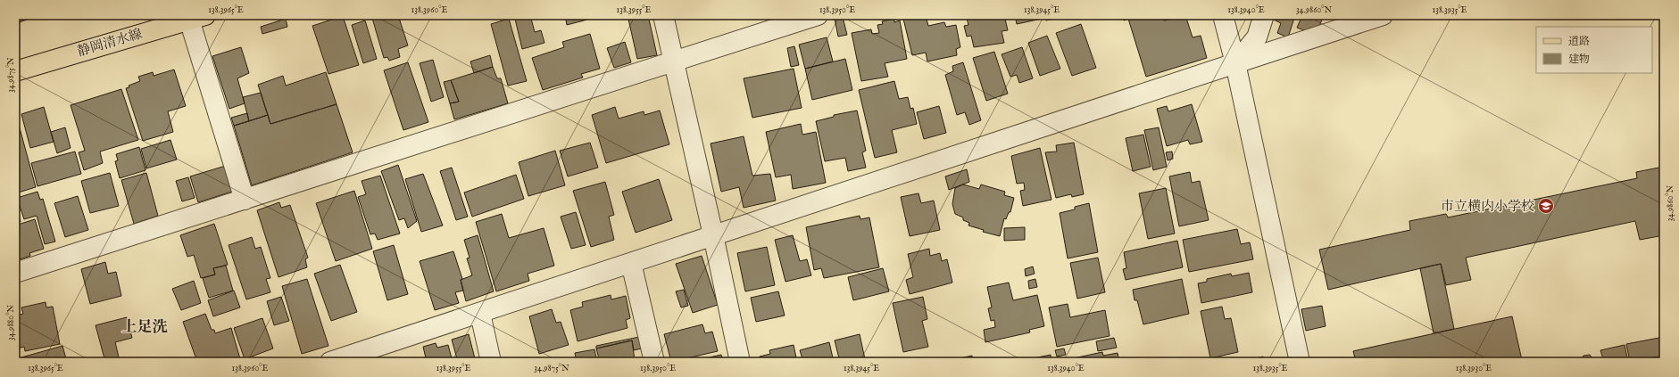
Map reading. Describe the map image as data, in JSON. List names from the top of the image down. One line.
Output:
{"streets":{"main road":["静岡清水線"]},"districts":["上足洗"],"places":{"school or university":["市立横内小学校"]},"legend":["道路","建物"],"coordinates":["138.3965°E","138.3960°E","138.3955°E","138.3950°E","138.3945°E","138.3940°E","34.9860°N","138.3935°E","34.9875°N","34.9880°N","138.3930°E"]}
